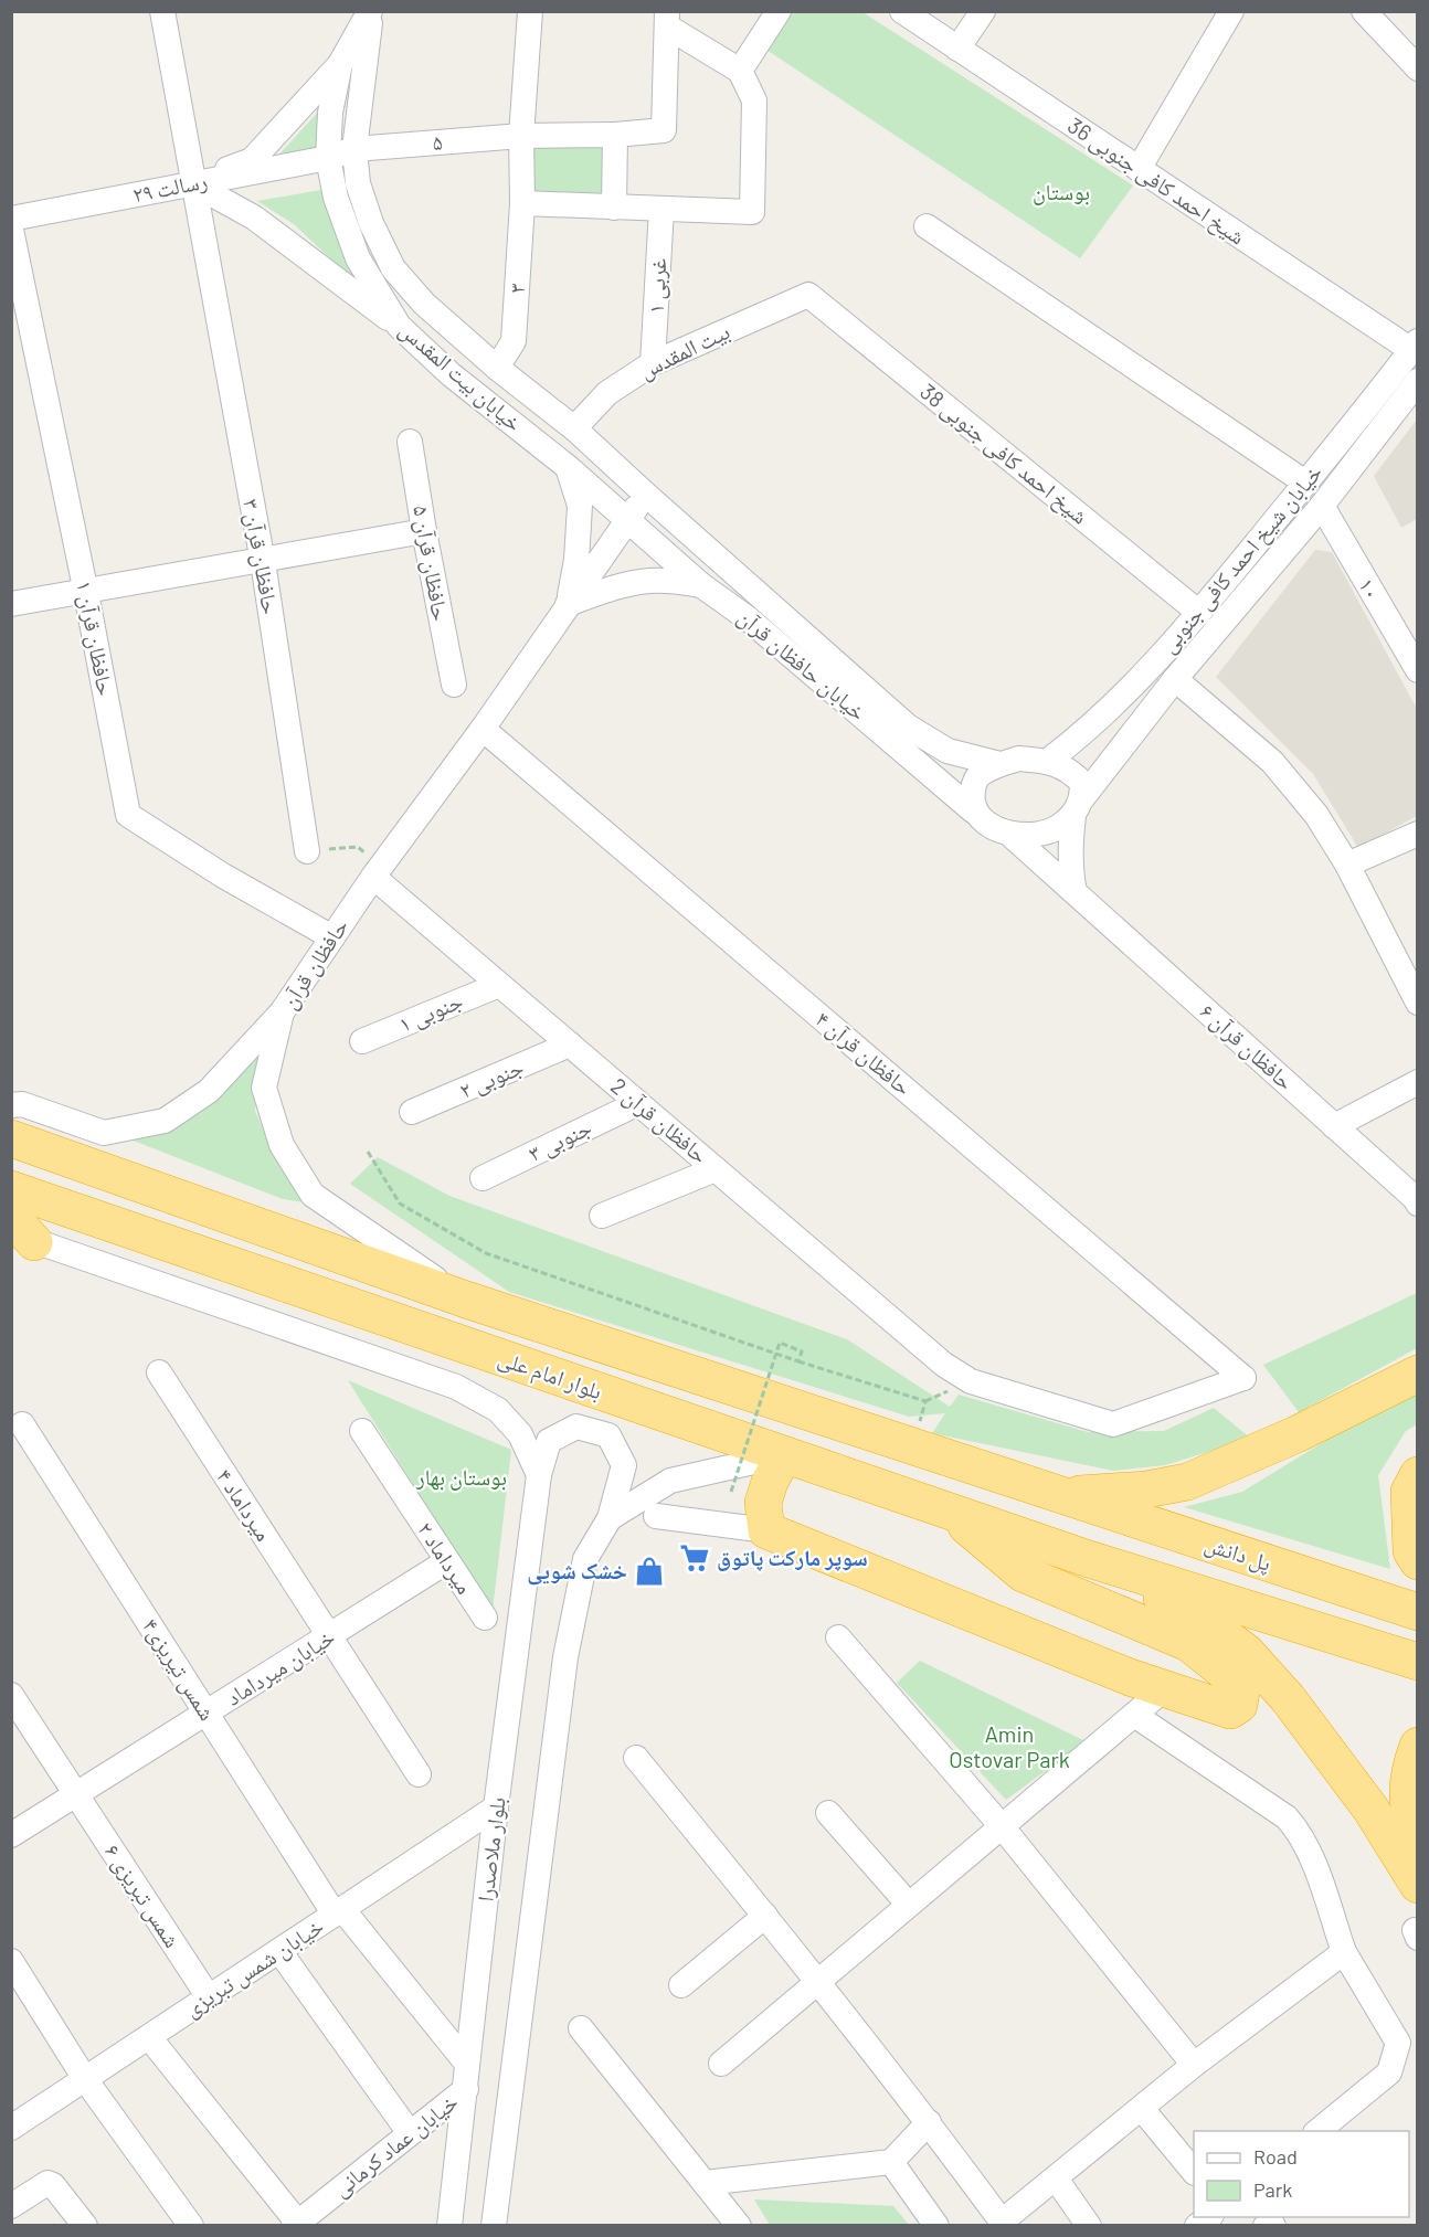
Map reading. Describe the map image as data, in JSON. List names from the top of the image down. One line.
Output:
{"streets":{"highway":["بلوار امام علی","پل دانش"],"street":["۵","شیخ احمد کافی جنوبی 36","رسالت ۲۹","۱ غربی","۳","بیت المقدس","خیابان بیت المقدس","شیخ احمد کافی جنوبی 38","حافظان قرآن ۳","خیابان شیخ احمد کافی جنوبی","حافظان قرآن ۵","۱۰","حافظان قرآن ۱","خیابان حافظان قرآن","حافظان قرآن","جنوبی ۱","حافظان قرآن ۶","حافظان قرآن ۴","جنوبی ۲","حافظان قرآن 2","جنوبی ۳","میرداماد ۴","میرداماد ۲","خیابان میرداماد","شمس تیریزی۴","بلوار ملاصدرا","شمس تبریزی ۶","خیابان شمس تبریزی","خیابان عماد کرمانی"]},"crossings":[["۵","رسالت ۲۹"],["۵","۳"],["۵","خیابان بیت المقدس"],["شیخ احمد کافی جنوبی 36","خیابان شیخ احمد کافی جنوبی"],["رسالت ۲۹","خیابان بیت المقدس"],["رسالت ۲۹","حافظان قرآن ۳"],["۱ غربی","بیت المقدس"],["۳","خیابان بیت المقدس"],["بیت المقدس","خیابان بیت المقدس"],["بیت المقدس","شیخ احمد کافی جنوبی 38"],["خیابان بیت المقدس","خیابان حافظان قرآن"],["خیابان بیت المقدس","حافظان قرآن"],["شیخ احمد کافی جنوبی 38","خیابان شیخ احمد کافی جنوبی"],["خیابان شیخ احمد کافی جنوبی","۱۰"],["خیابان شیخ احمد کافی جنوبی","خیابان حافظان قرآن"],["خیابان شیخ احمد کافی جنوبی","حافظان قرآن ۶"],["حافظان قرآن ۱","حافظان قرآن"],["خیابان حافظان قرآن","حافظان قرآن"],["خیابان حافظان قرآن","حافظان قرآن ۶"],["حافظان قرآن","حافظان قرآن ۴"],["حافظان قرآن","حافظان قرآن 2"],["حافظان قرآن","بلوار امام علی"],["جنوبی ۱","حافظان قرآن 2"],["حافظان قرآن ۴","حافظان قرآن 2"],["جنوبی ۲","حافظان قرآن 2"],["حافظان قرآن 2","جنوبی ۳"],["بلوار امام علی","پل دانش"],["میرداماد ۴","خیابان میرداماد"],["میرداماد ۲","خیابان میرداماد"],["خیابان میرداماد","شمس تیریزی۴"],["خیابان میرداماد","شمس تبریزی ۶"],["شمس تیریزی۴","بلوار ملاصدرا"],["شمس تیریزی۴","خیابان شمس تبریزی"],["بلوار ملاصدرا","خیابان شمس تبریزی"],["بلوار ملاصدرا","خیابان عماد کرمانی"],["شمس تبریزی ۶","خیابان شمس تبریزی"]],"parks":["بوستان","بوستان بهار","Amin Ostovar Park"],"places":{"supermarket":["سوپر مارکت پاتوق"],"shop":["خشک شویی"]},"legend":["Road","Park"]}
